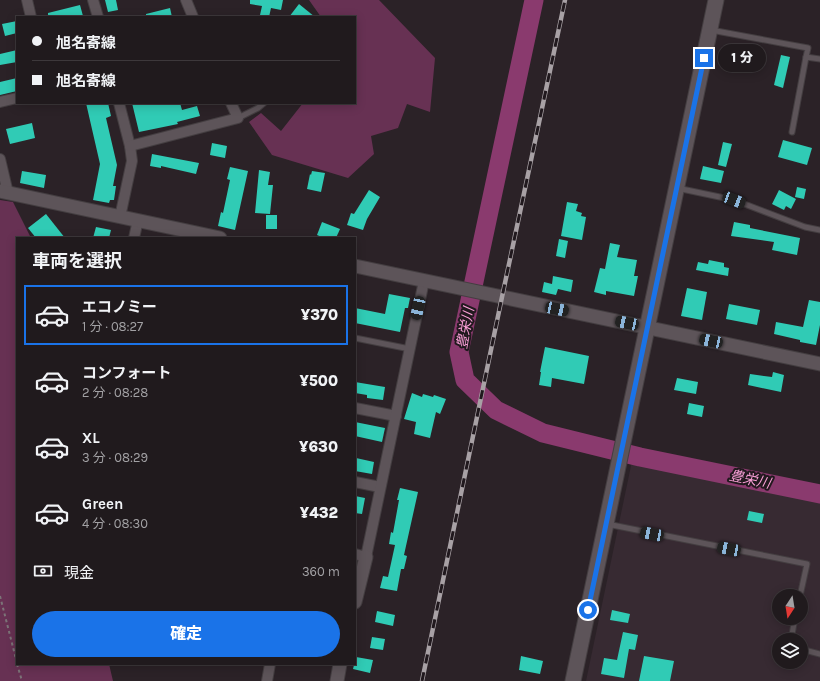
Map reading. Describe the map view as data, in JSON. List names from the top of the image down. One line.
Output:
{"water":["豊栄川"],"north":"bottom","page":{"banner":["旭名寄線","旭名寄線"],"bubble":"1 分","heading":"車両を選択","list":[{"name":"エコノミー","note":"1 分 · 08:27","value":"¥370"},{"name":"コンフォート","note":"2 分 · 08:28","value":"¥500"},{"name":"XL","note":"3 分 · 08:29","value":"¥630"},{"name":"Green","note":"4 分 · 08:30","value":"¥432"}],"pay":["現金","360 m"],"buttons":"確定"}}
